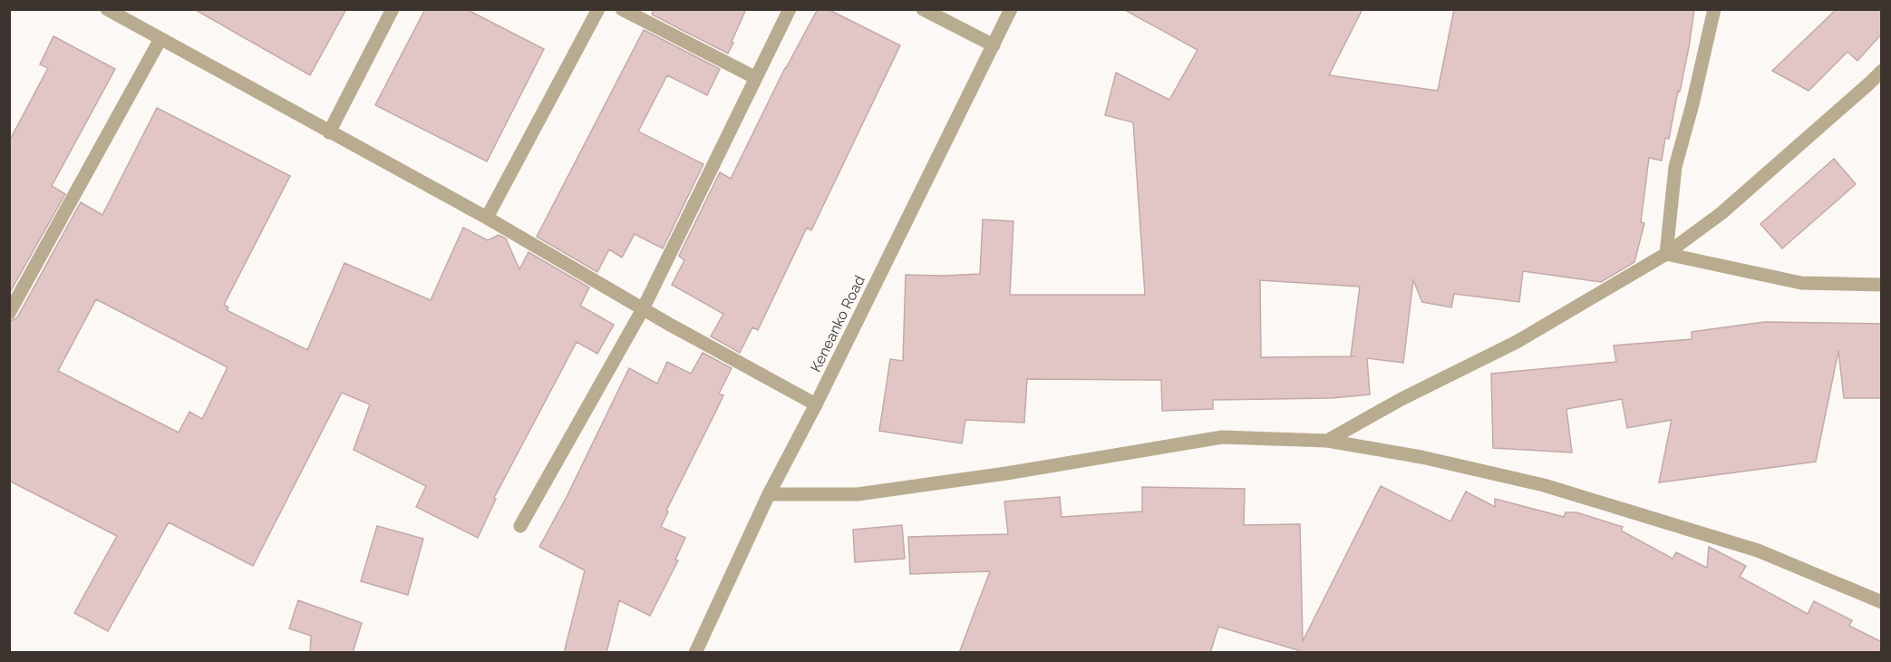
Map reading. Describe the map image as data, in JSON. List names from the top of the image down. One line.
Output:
{"streets":{"street":["Keneanko Road"]}}
